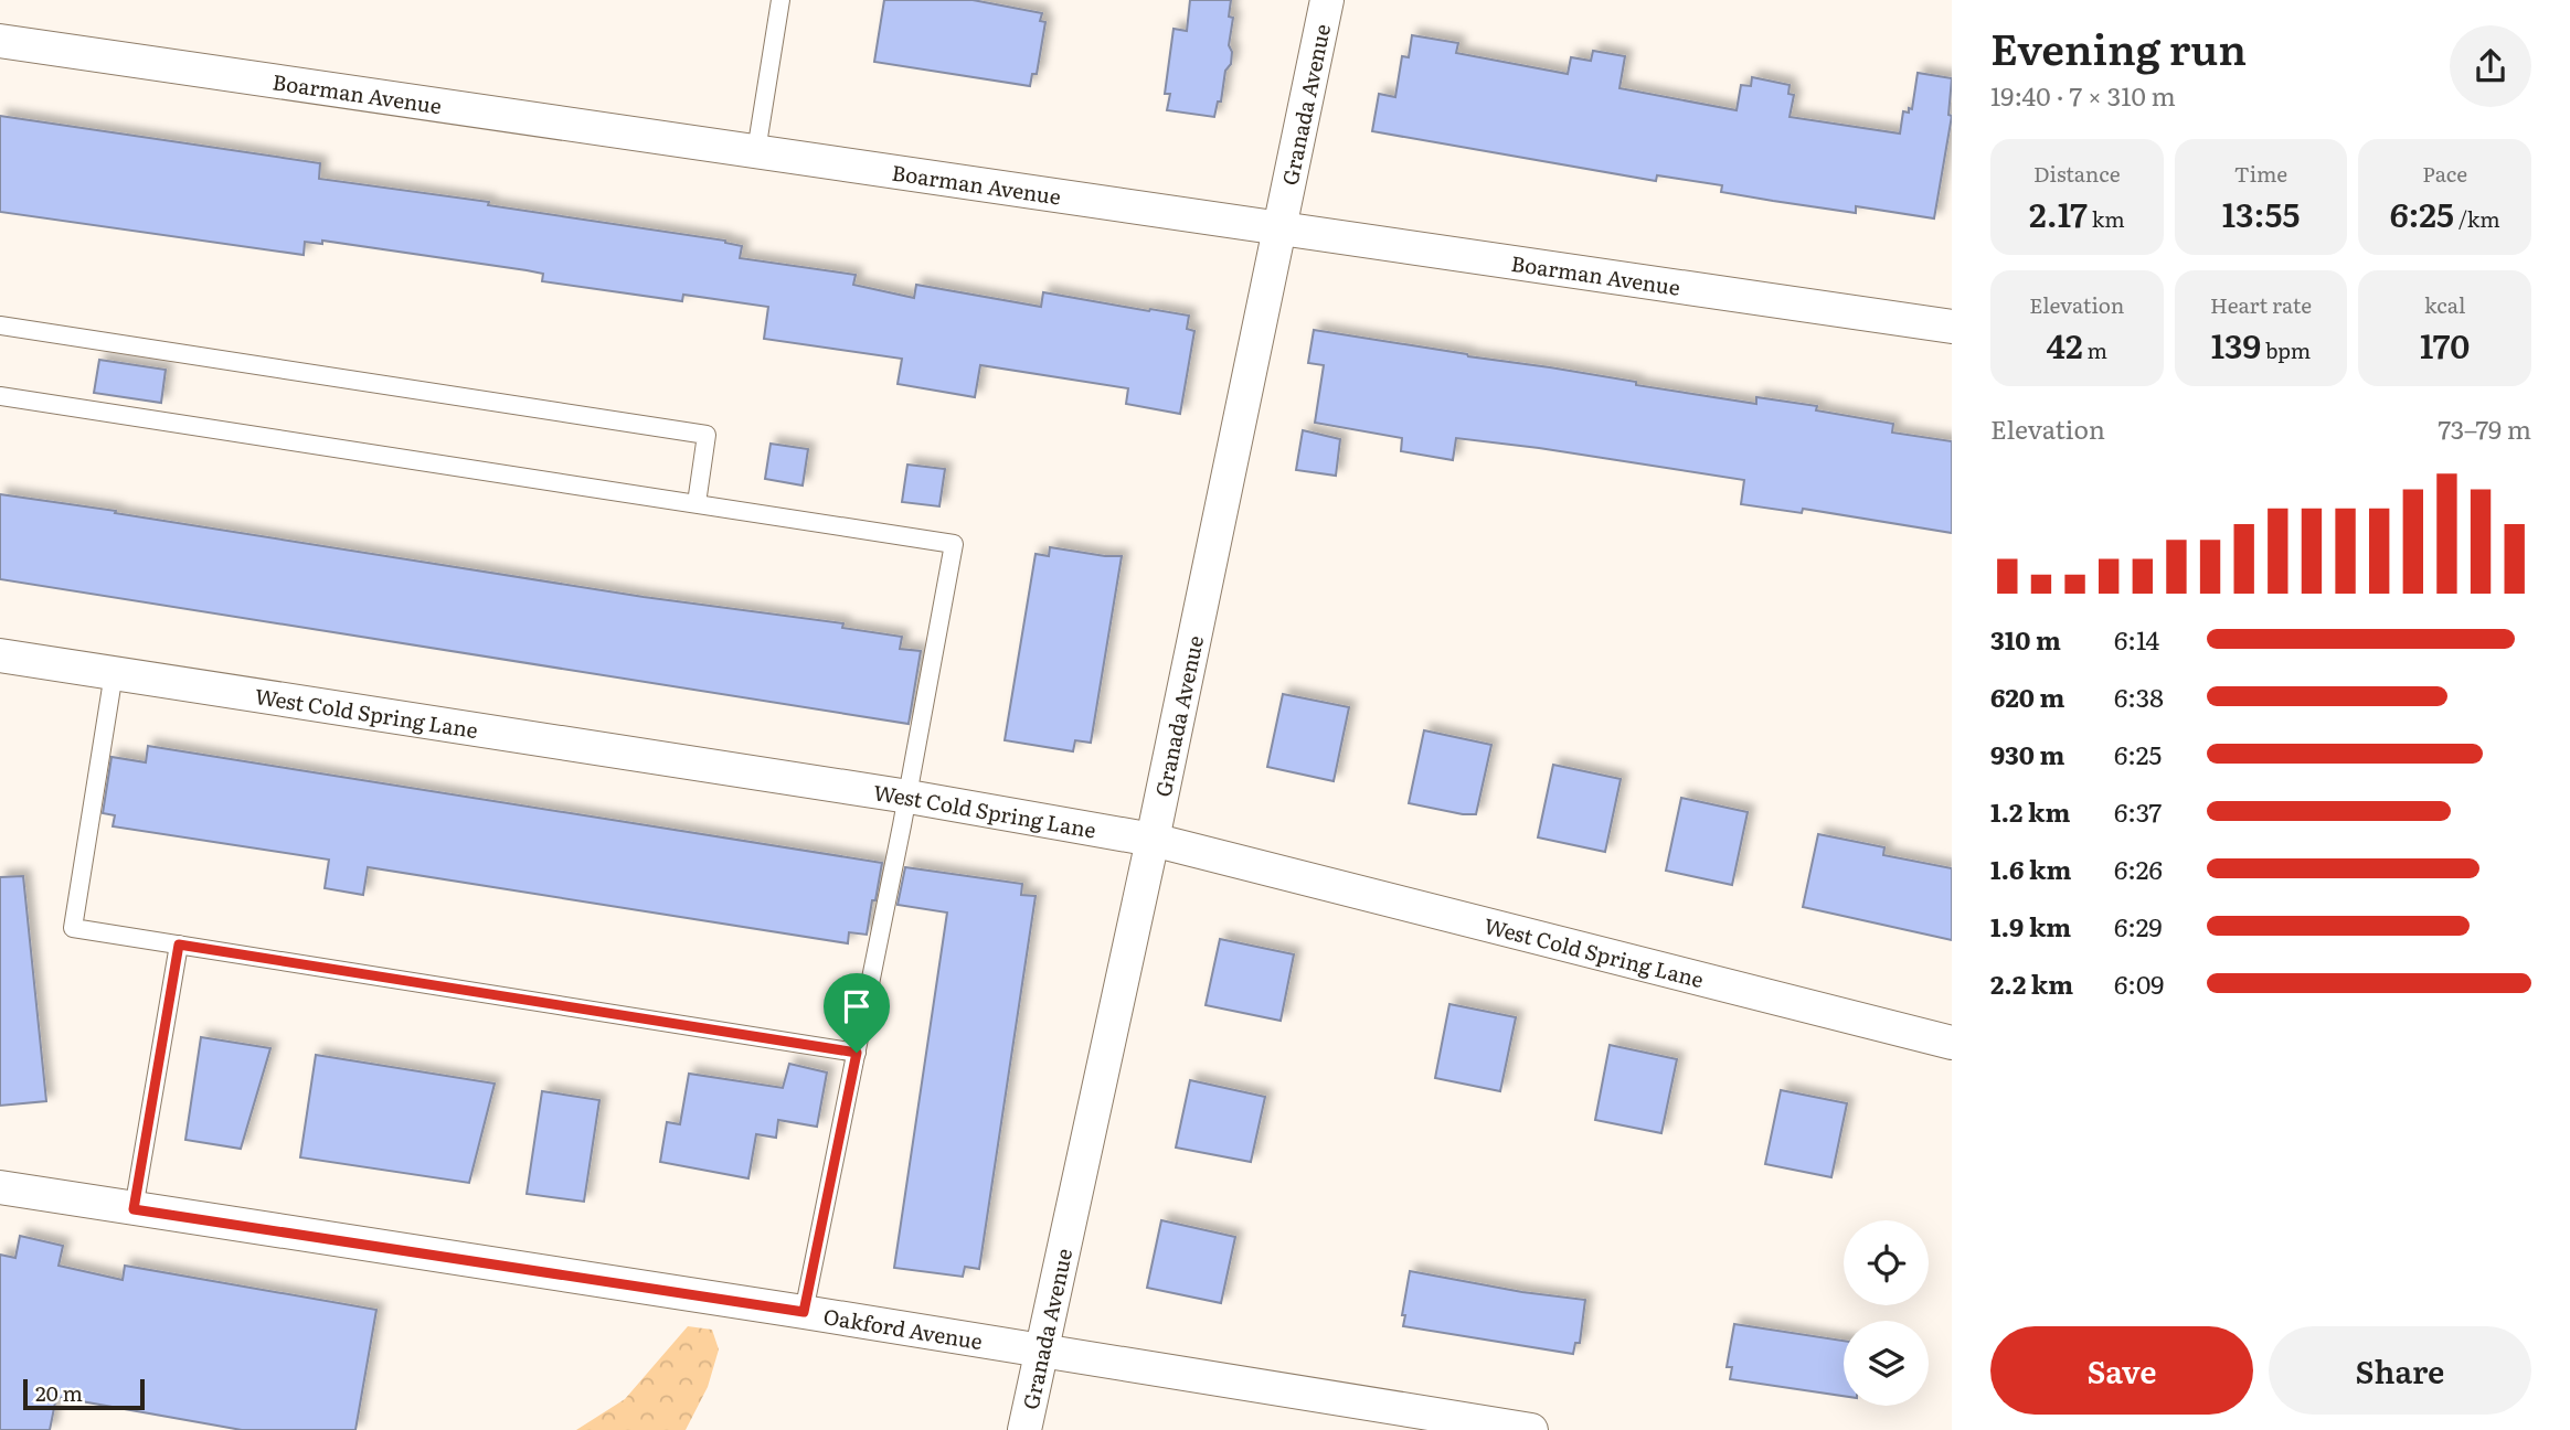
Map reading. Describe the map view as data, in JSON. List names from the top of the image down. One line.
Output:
{"streets":{"street":["Boarman Avenue","Granada Avenue","West Cold Spring Lane","Oakford Avenue"]},"crossings":[["Boarman Avenue","Granada Avenue"],["Granada Avenue","West Cold Spring Lane"],["Granada Avenue","Oakford Avenue"]],"scale_bar":"20 m","page":{"heading":["Evening run","19:40 · 7 × 310 m"],"stats":[["Distance","2.17 km"],["Time","13:55"],["Pace","6:25 /km"],["Elevation","42 m"],["Heart rate","139 bpm"],["kcal","170"]],"chart":["Elevation","73–79 m"],"list":[{"name":"310 m","note":"6:14"},{"name":"620 m","note":"6:38"},{"name":"930 m","note":"6:25"},{"name":"1.2 km","note":"6:37"},{"name":"1.6 km","note":"6:26"},{"name":"1.9 km","note":"6:29"},{"name":"2.2 km","note":"6:09"}],"buttons":["Save","Share"],"scale":"20 m"}}
